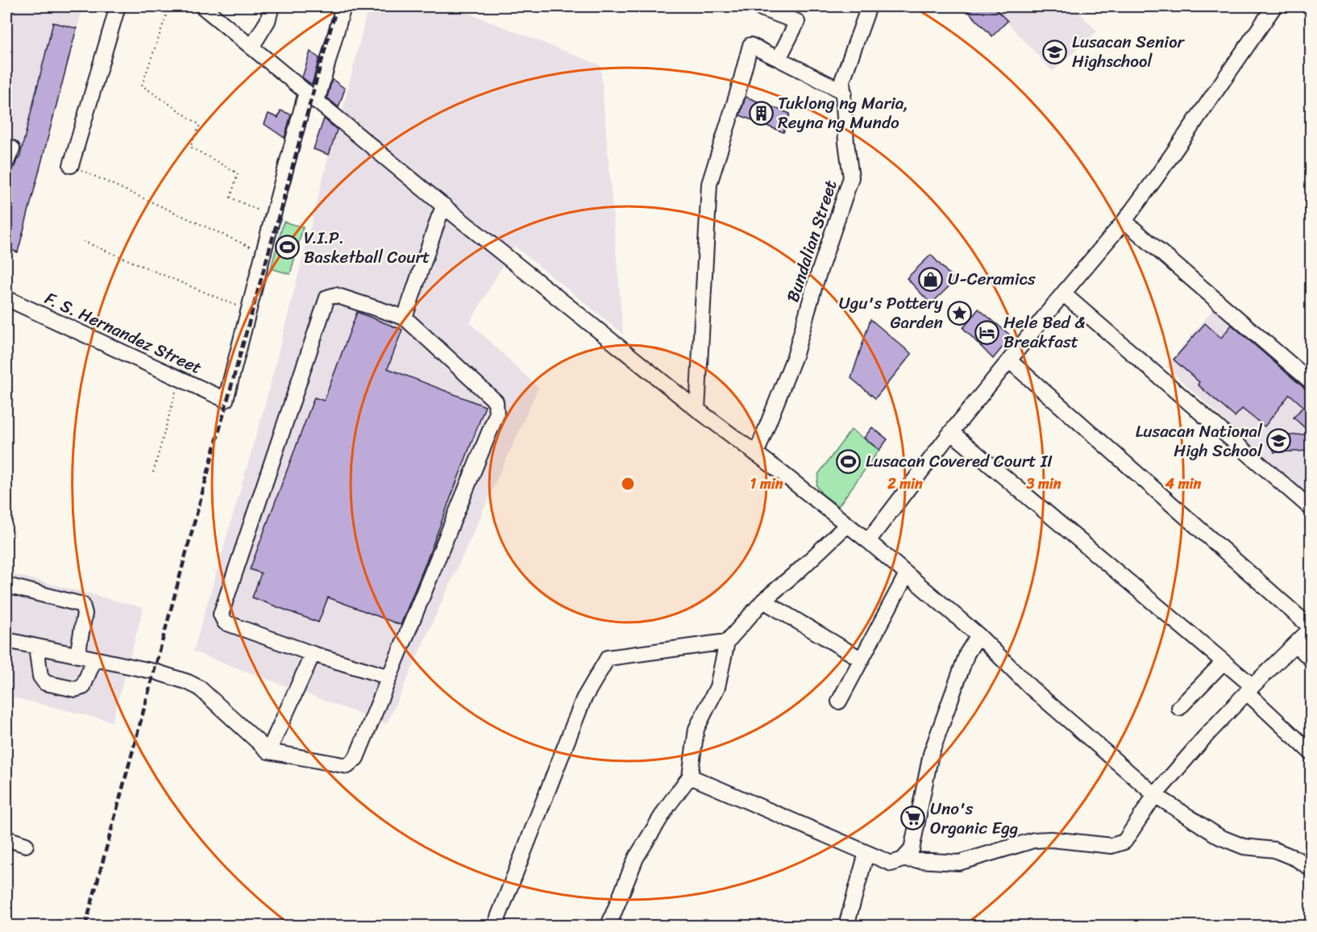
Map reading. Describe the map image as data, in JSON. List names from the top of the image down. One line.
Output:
{"streets":{"street":["Bundalian Street","F. S. Hernandez Street"]},"places":{"school or university":["Lusacan Senior Highschool","Lusacan National High School"],"building":["Tuklong ng Maria, Reyna ng Mundo"],"sports":["V.I.P. Basketball Court","Lusacan Covered Court II"],"shop":["U-Ceramics"],"place":["Ugu's Pottery Garden"],"hotel":["Hele Bed & Breakfast"],"supermarket":["Uno's Organic Egg"]},"rings":["1 min","2 min","3 min","4 min"]}
